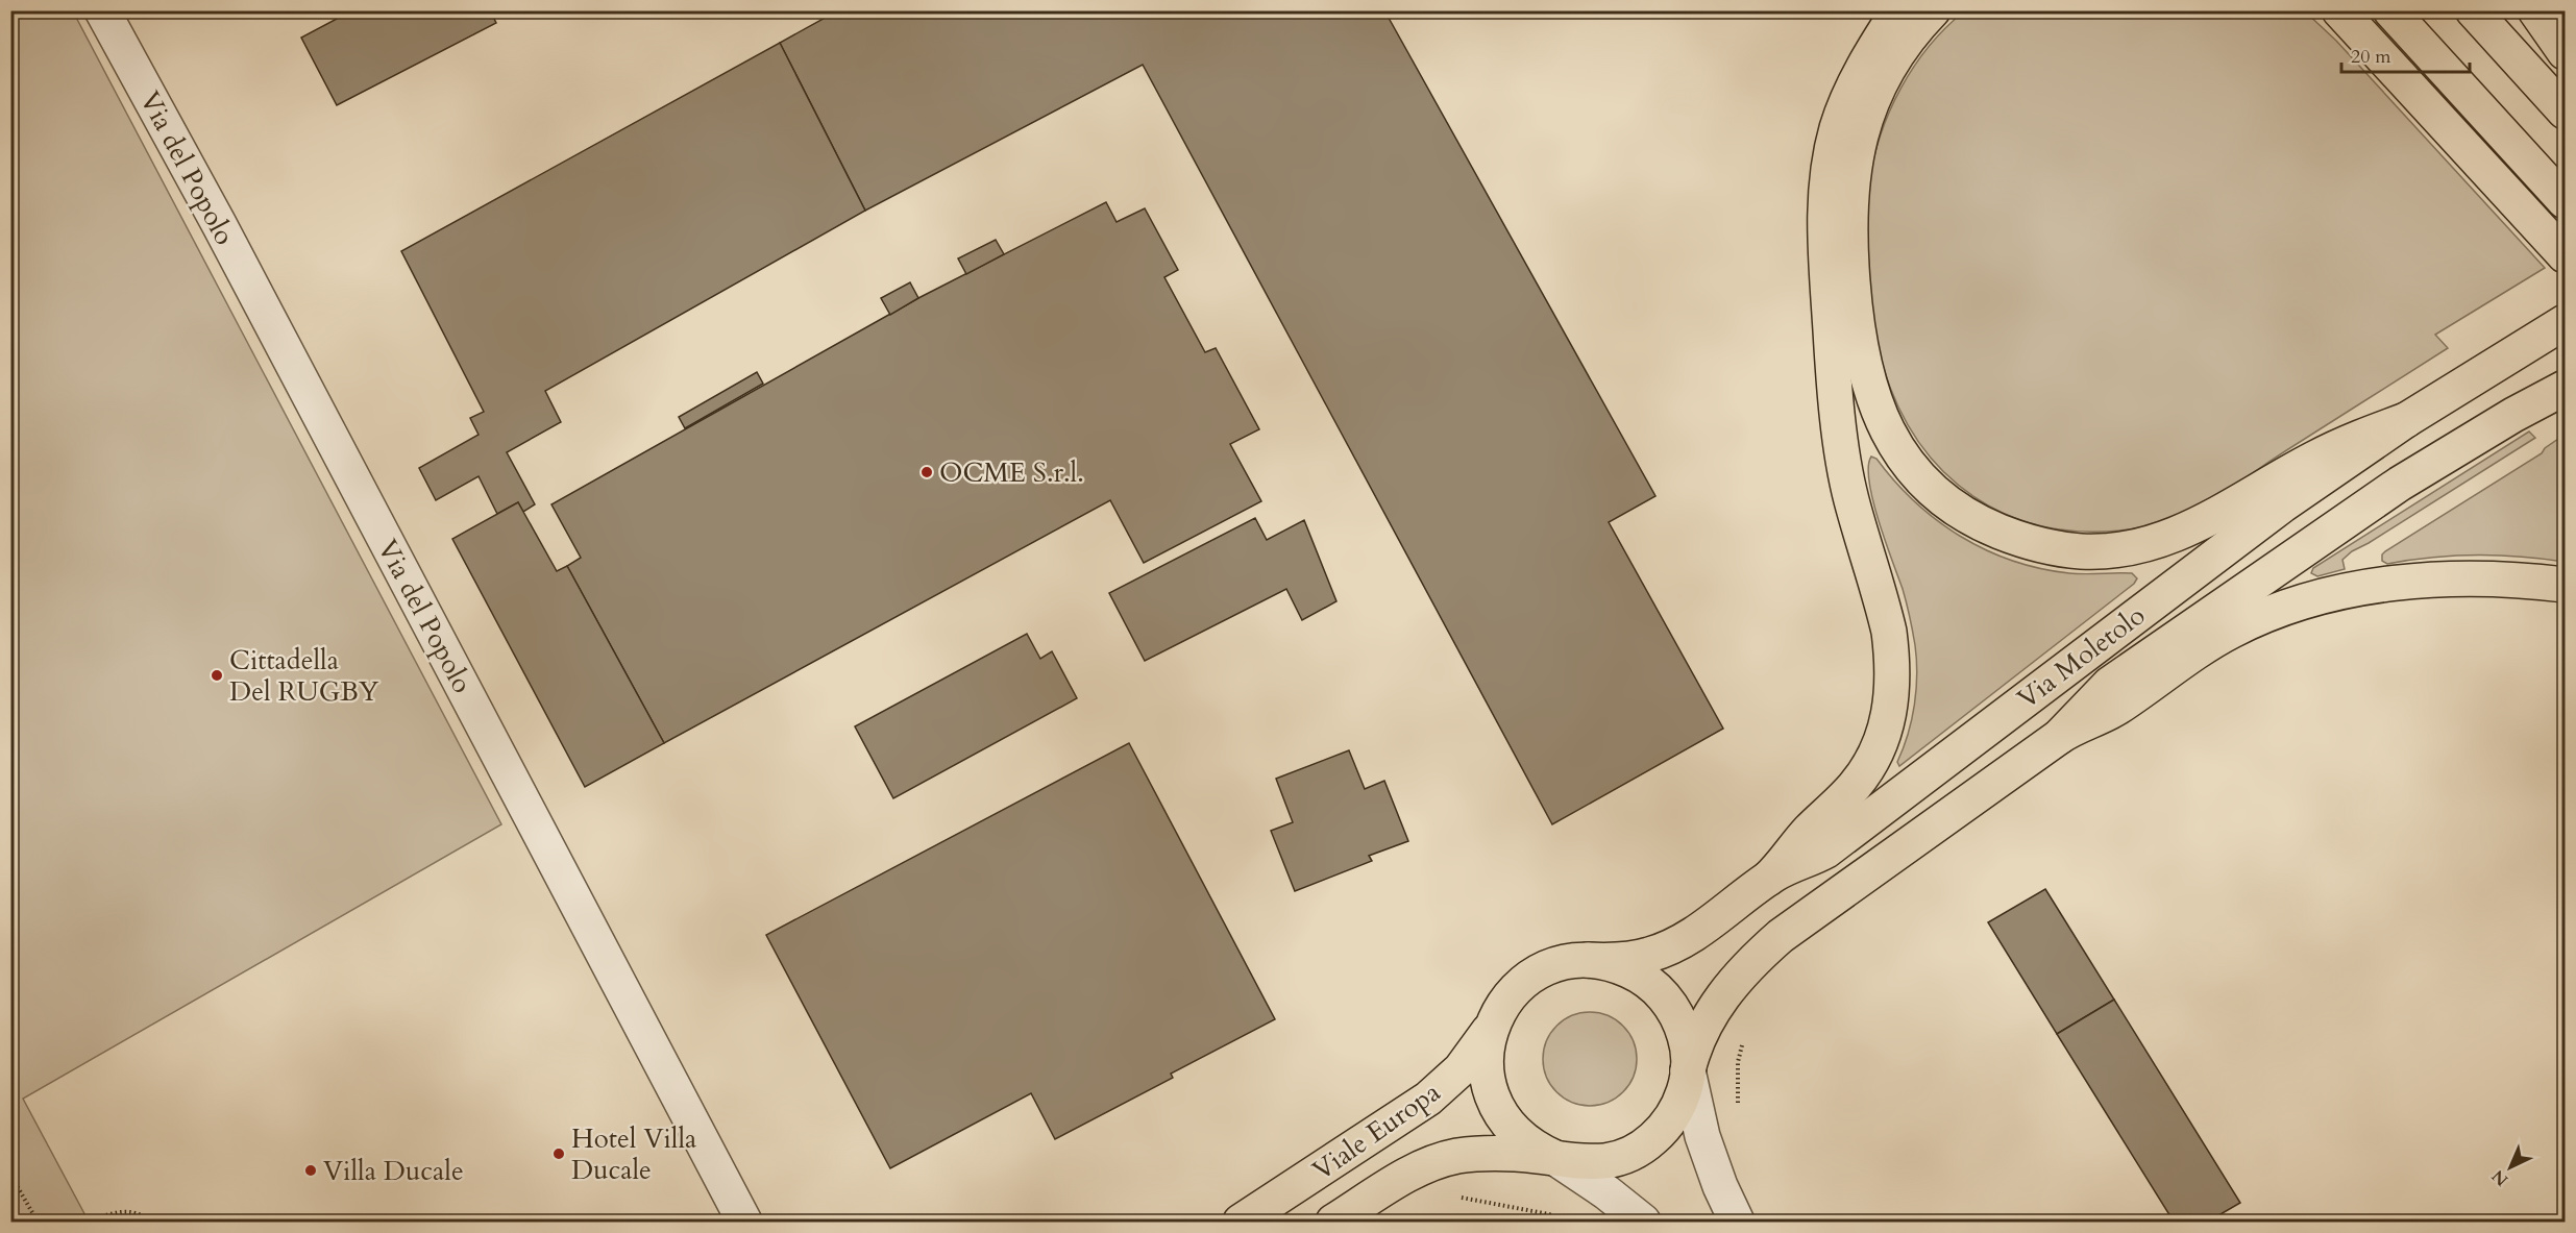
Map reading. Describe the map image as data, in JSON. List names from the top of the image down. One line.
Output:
{"streets":{"main road":["Via Moletolo","Viale Europa"],"street":["Via del Popolo"]},"crossings":[["Via Moletolo","Viale Europa"]],"places":["OCME S.r.l.","Cittadella Del RUGBY","Hotel Villa Ducale","Villa Ducale"],"scale_bar":"20 m","north":"bottom left"}
